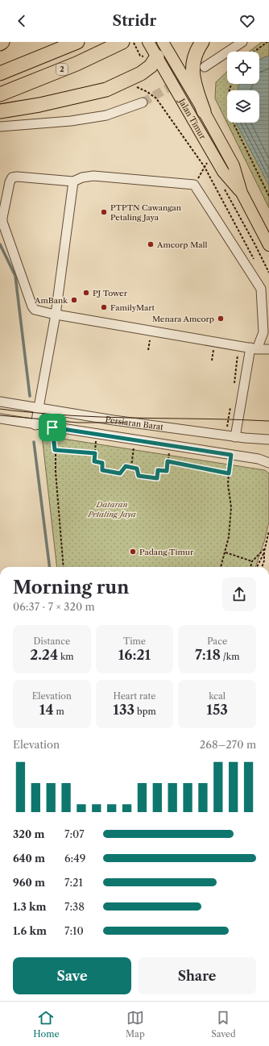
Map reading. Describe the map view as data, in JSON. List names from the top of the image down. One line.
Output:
{"streets":{"highway":["2"],"main road":["Jalan Timur"],"street":["Persiaran Barat"]},"parks":["Dataran Petaling Jaya"],"places":["PTPTN Cawangan Petaling Jaya","Amcorp Mall","PJ Tower","AmBank","FamilyMart","Menara Amcorp","Padang Timur"],"page":{"header":"Stridr","heading":["Morning run","06:37 · 7 × 320 m"],"stats":[["Distance","2.24 km"],["Time","16:21"],["Pace","7:18 /km"],["Elevation","14 m"],["Heart rate","133 bpm"],["kcal","153"]],"chart":["Elevation","268–270 m"],"list":[{"name":"320 m","note":"7:07"},{"name":"640 m","note":"6:49"},{"name":"960 m","note":"7:21"},{"name":"1.3 km","note":"7:38"},{"name":"1.6 km","note":"7:10"}],"buttons":["Save","Share"],"tabs":["Home","Map","Saved"]}}
